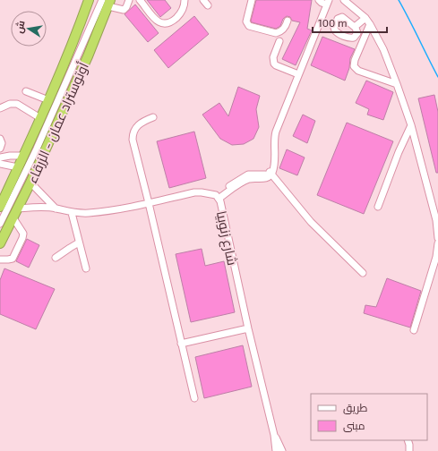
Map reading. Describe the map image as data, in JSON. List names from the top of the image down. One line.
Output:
{"streets":{"highway":["أوتوستراد عمان - الزرقاء"],"street":["شارع زنوبيا"]},"crossings":[["أوتوستراد عمان - الزرقاء","شارع زنوبيا"]],"legend":["طريق","مبنى"],"scale_bar":"100 m","north":"left"}
